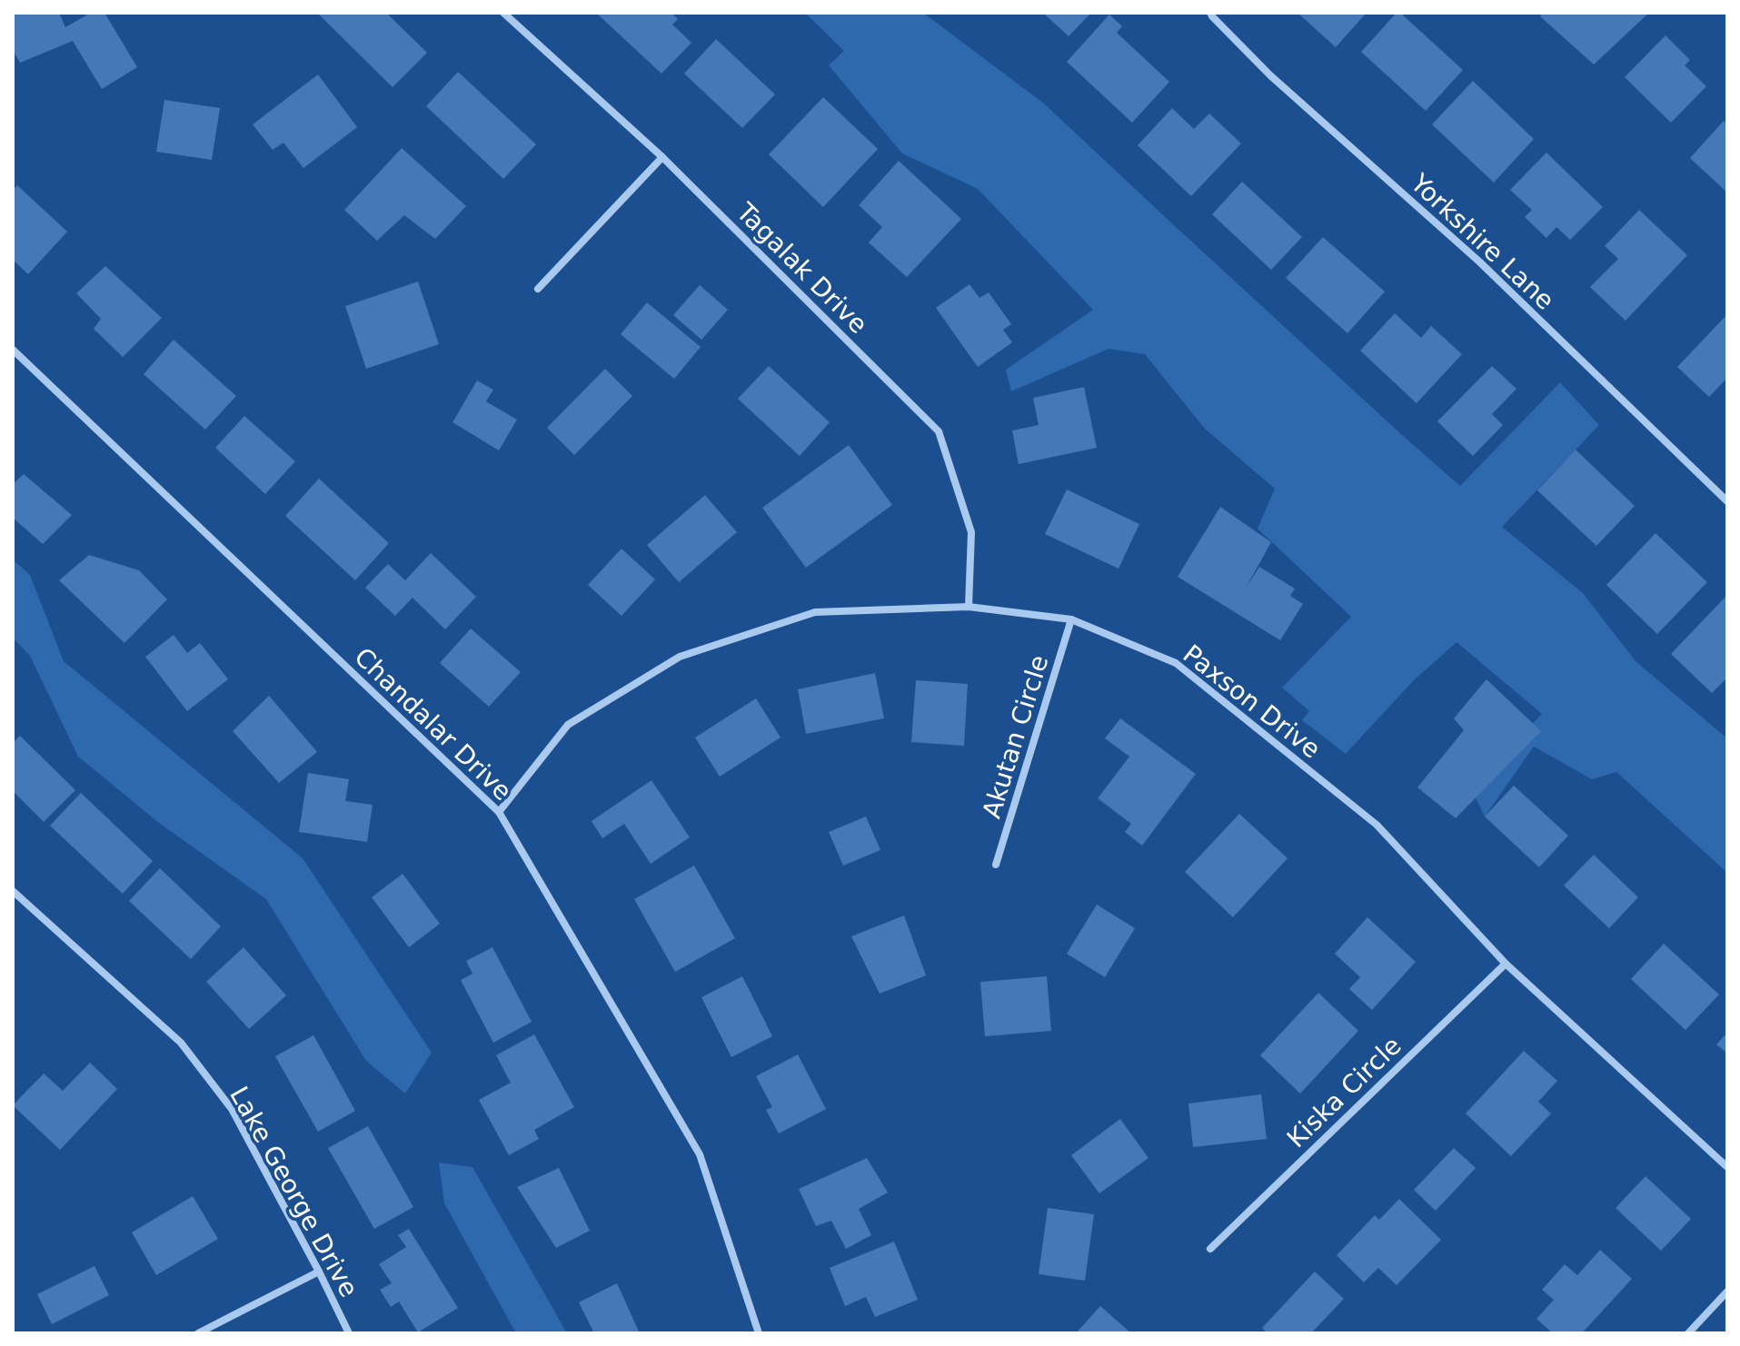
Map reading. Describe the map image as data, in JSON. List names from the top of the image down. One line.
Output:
{"streets":{"street":["Yorkshire Lane","Tagalak Drive","Paxson Drive","Chandalar Drive","Akutan Circle","Kiska Circle","Lake George Drive"]},"crossings":[["Tagalak Drive","Paxson Drive"],["Paxson Drive","Chandalar Drive"],["Paxson Drive","Akutan Circle"],["Paxson Drive","Kiska Circle"]]}
